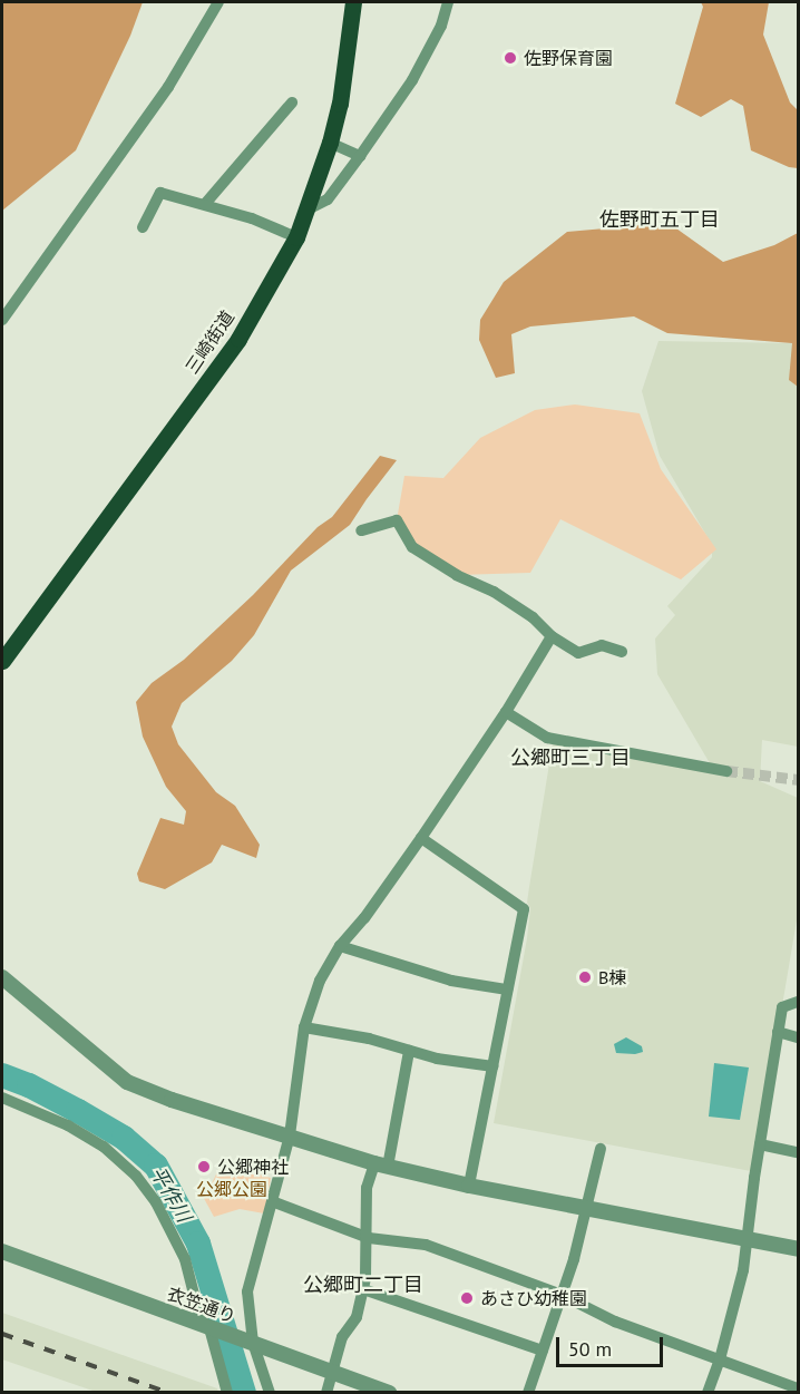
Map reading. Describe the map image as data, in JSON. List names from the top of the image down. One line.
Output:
{"streets":{"main road":["三崎街道"],"street":["衣笠通り"]},"districts":["佐野町五丁目","公郷町三丁目","公郷町二丁目"],"water":["平作川"],"parks":["公郷公園"],"places":["佐野保育園","B棟","公郷神社","あさひ幼稚園"],"scale_bar":"50 m"}
